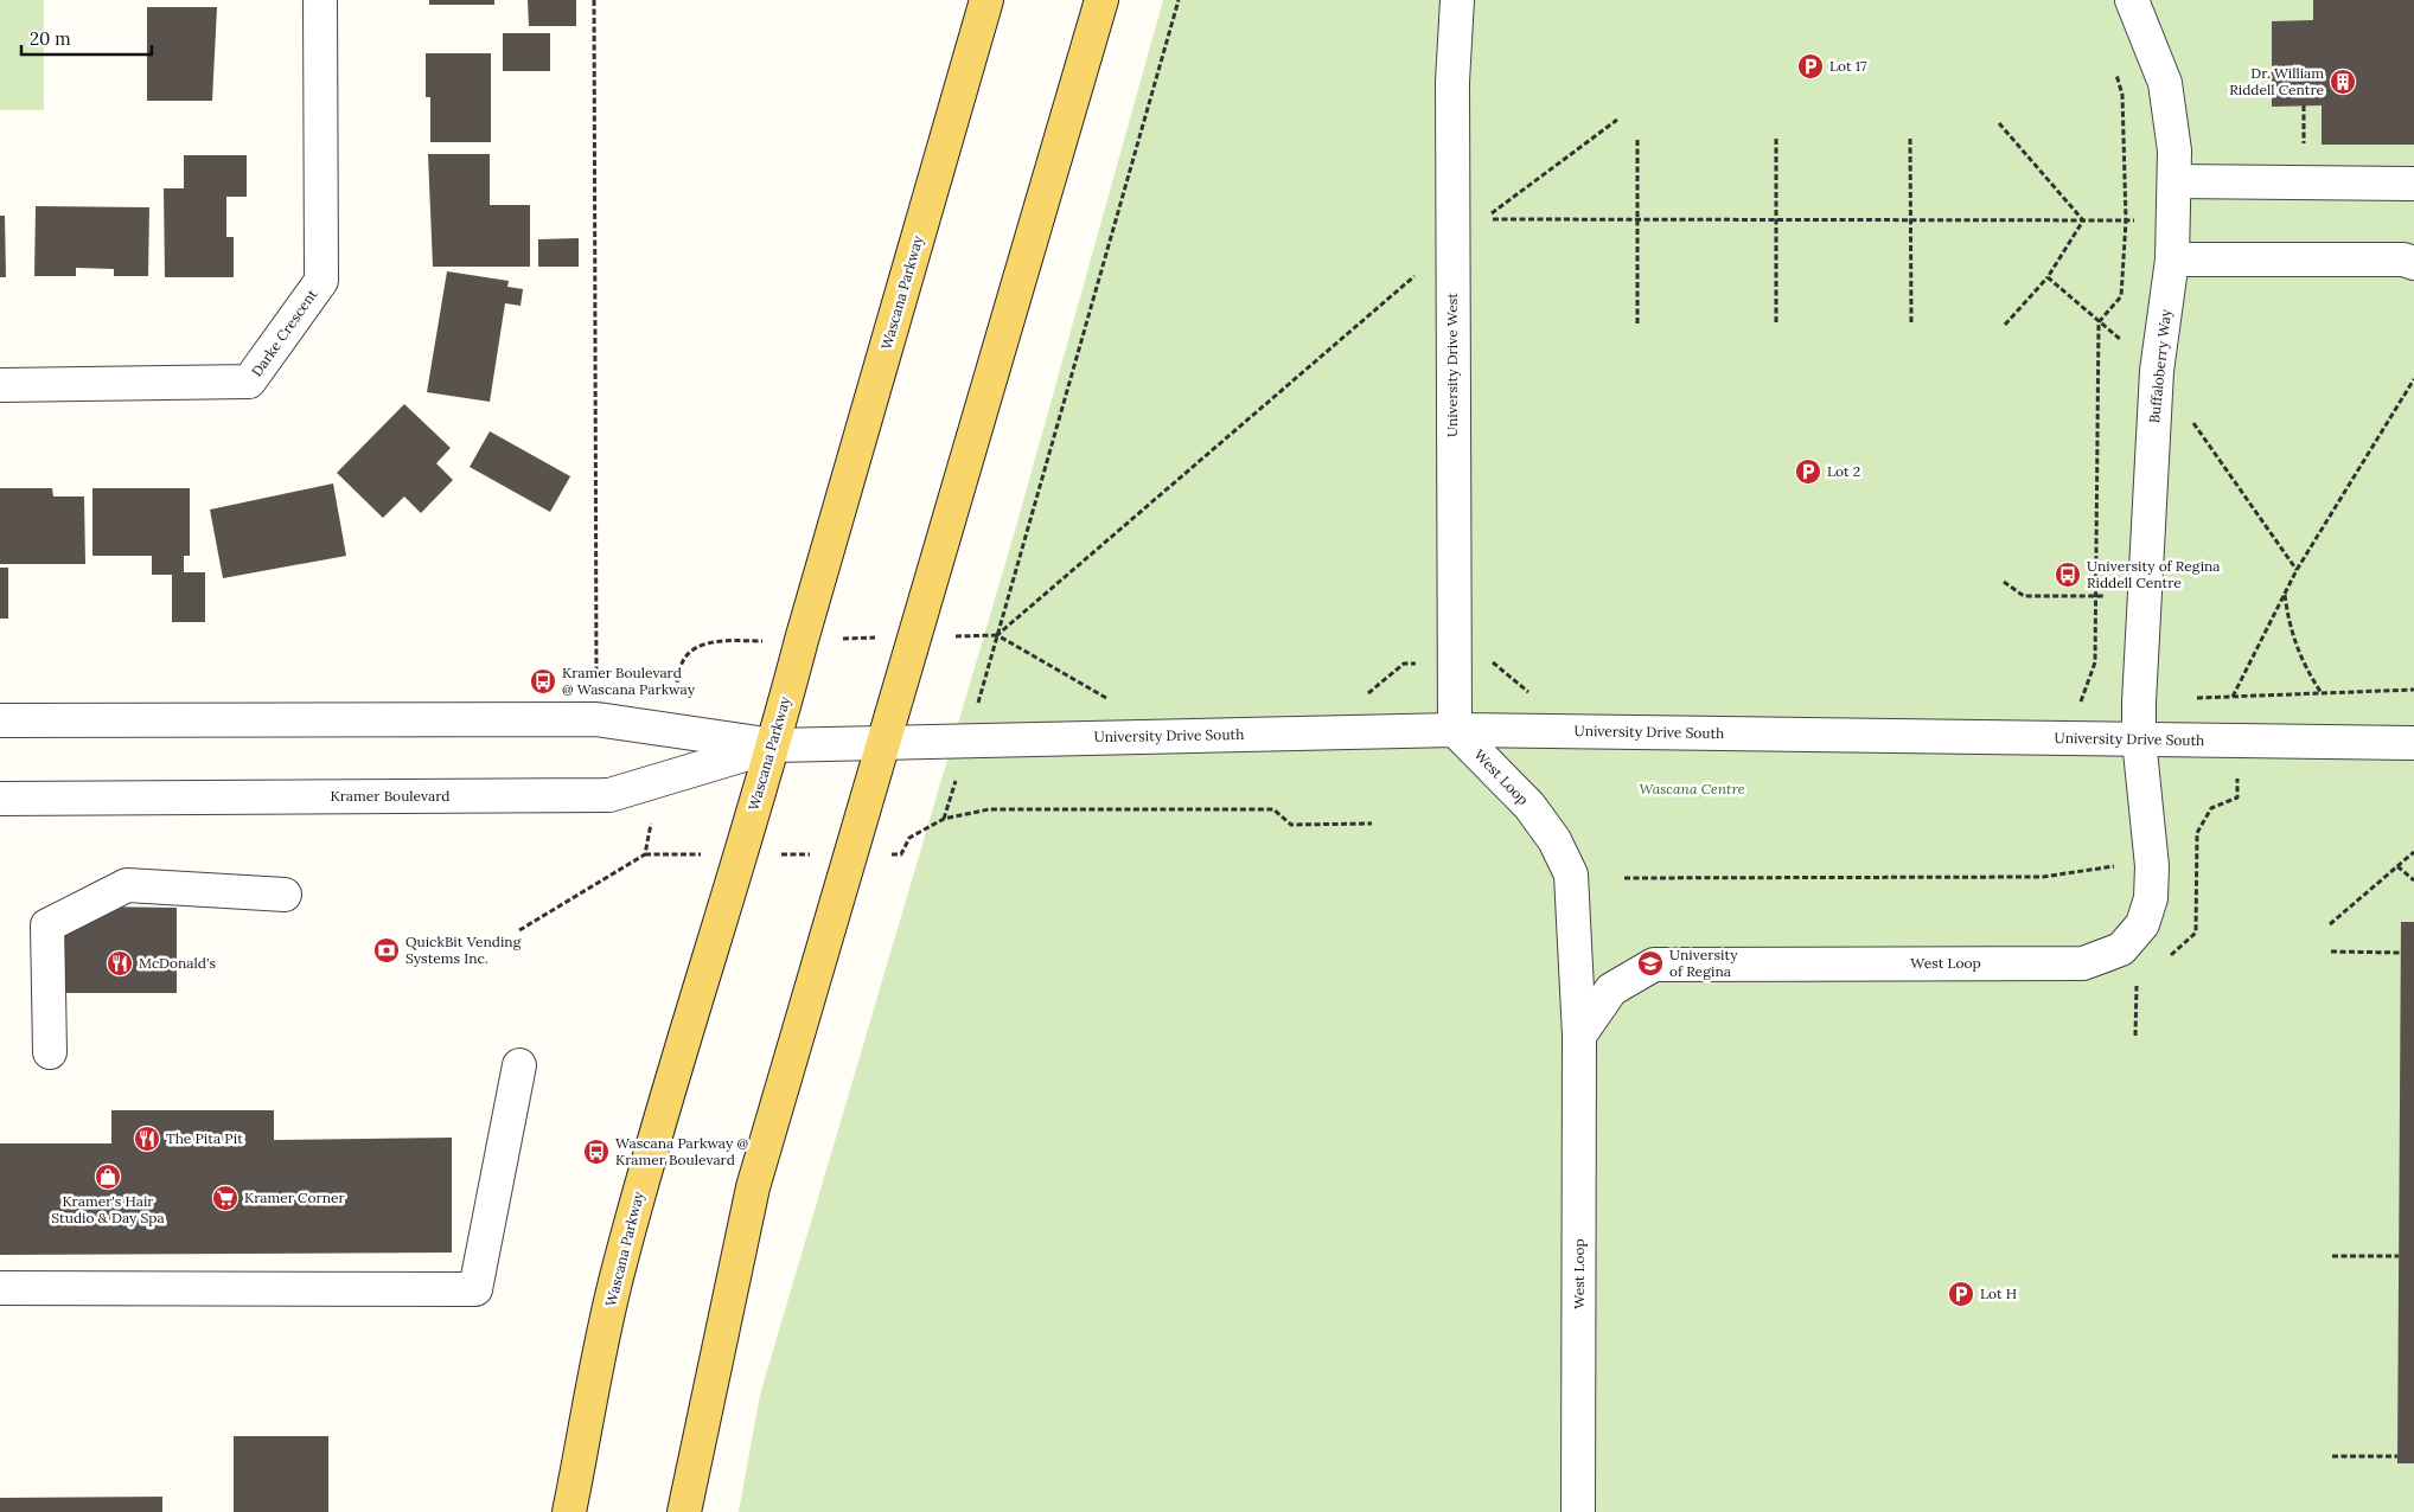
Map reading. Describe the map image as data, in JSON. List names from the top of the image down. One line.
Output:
{"streets":{"main road":["Wascana Parkway"],"street":["Darke Crescent","University Drive West","Buffaloberry Way","University Drive South","West Loop","Kramer Boulevard"]},"crossings":[["Wascana Parkway","Kramer Boulevard"],["University Drive West","University Drive South"],["University Drive West","West Loop"],["Buffaloberry Way","University Drive South"],["Buffaloberry Way","West Loop"],["University Drive South","West Loop"],["University Drive South","Kramer Boulevard"]],"parks":["Wascana Centre"],"places":{"parking":["Lot 17","Lot 2","Lot H"],"building":["Dr. William Riddell Centre"],"bus stop":["University of Regina Riddell Centre","Kramer Boulevard @ Wascana Parkway","Wascana Parkway @ Kramer Boulevard"],"bank":["QuickBit Vending Systems Inc."],"restaurant":["McDonald's","The Pita Pit"],"school or university":["University of Regina"],"shop":["Kramer's Hair Studio & Day Spa"],"supermarket":["Kramer Corner"]},"scale_bar":"20 m"}
